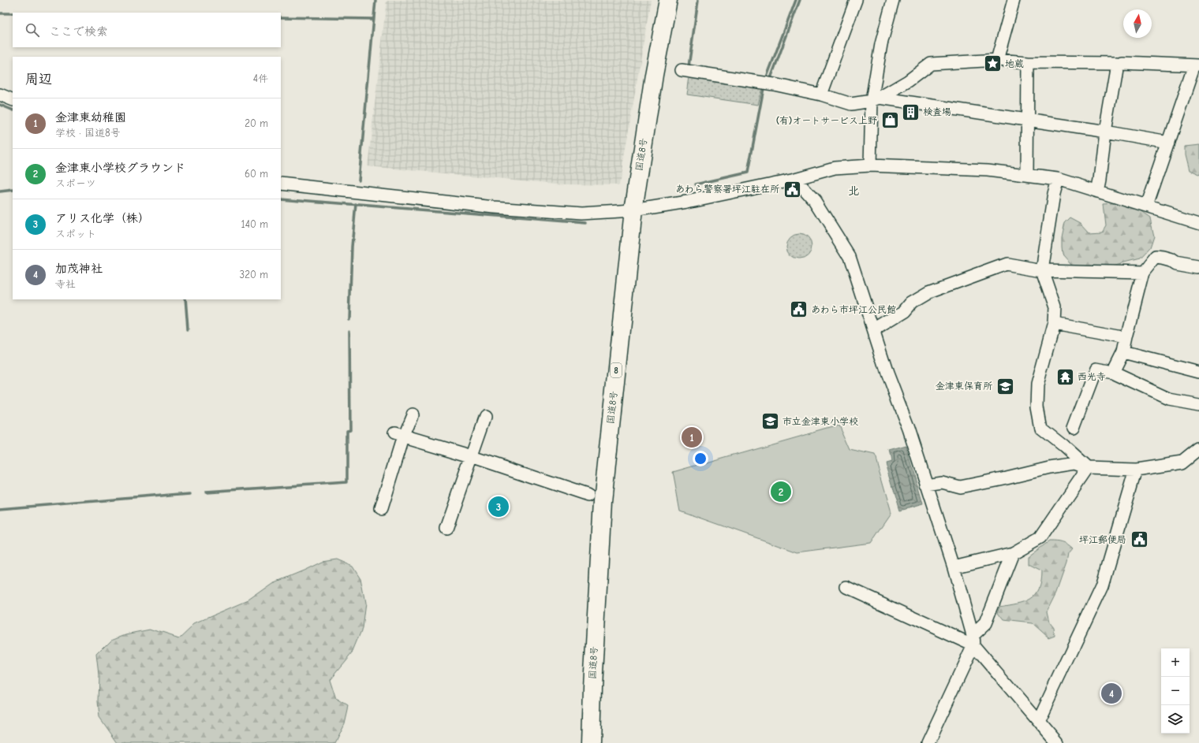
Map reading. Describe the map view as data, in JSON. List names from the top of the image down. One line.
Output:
{"streets":{"highway":["国道8号","8"]},"districts":["北"],"places":{"place":["地蔵"],"building":["検査場"],"shop":["(有)オートサービス上野"],"public building":["あわら警察署坪江駐在所","あわら市坪江公民館","坪江郵便局"],"temple":["西光寺"],"school or university":["金津東保育所","市立金津東小学校"]},"north":"top","page":{"search":"ここで検索","heading":["周辺","4件"],"list":[{"mark":"1","name":"金津東幼稚園","note":"学校 · 国道8号","value":"20 m"},{"mark":"2","name":"金津東小学校グラウンド","note":"スポーツ","value":"60 m"},{"mark":"3","name":"アリス化学（株）","note":"スポット","value":"140 m"},{"mark":"4","name":"加茂神社","note":"寺社","value":"320 m"}],"pins":["1","2","3","4"],"map_buttons":["+","−"]}}
